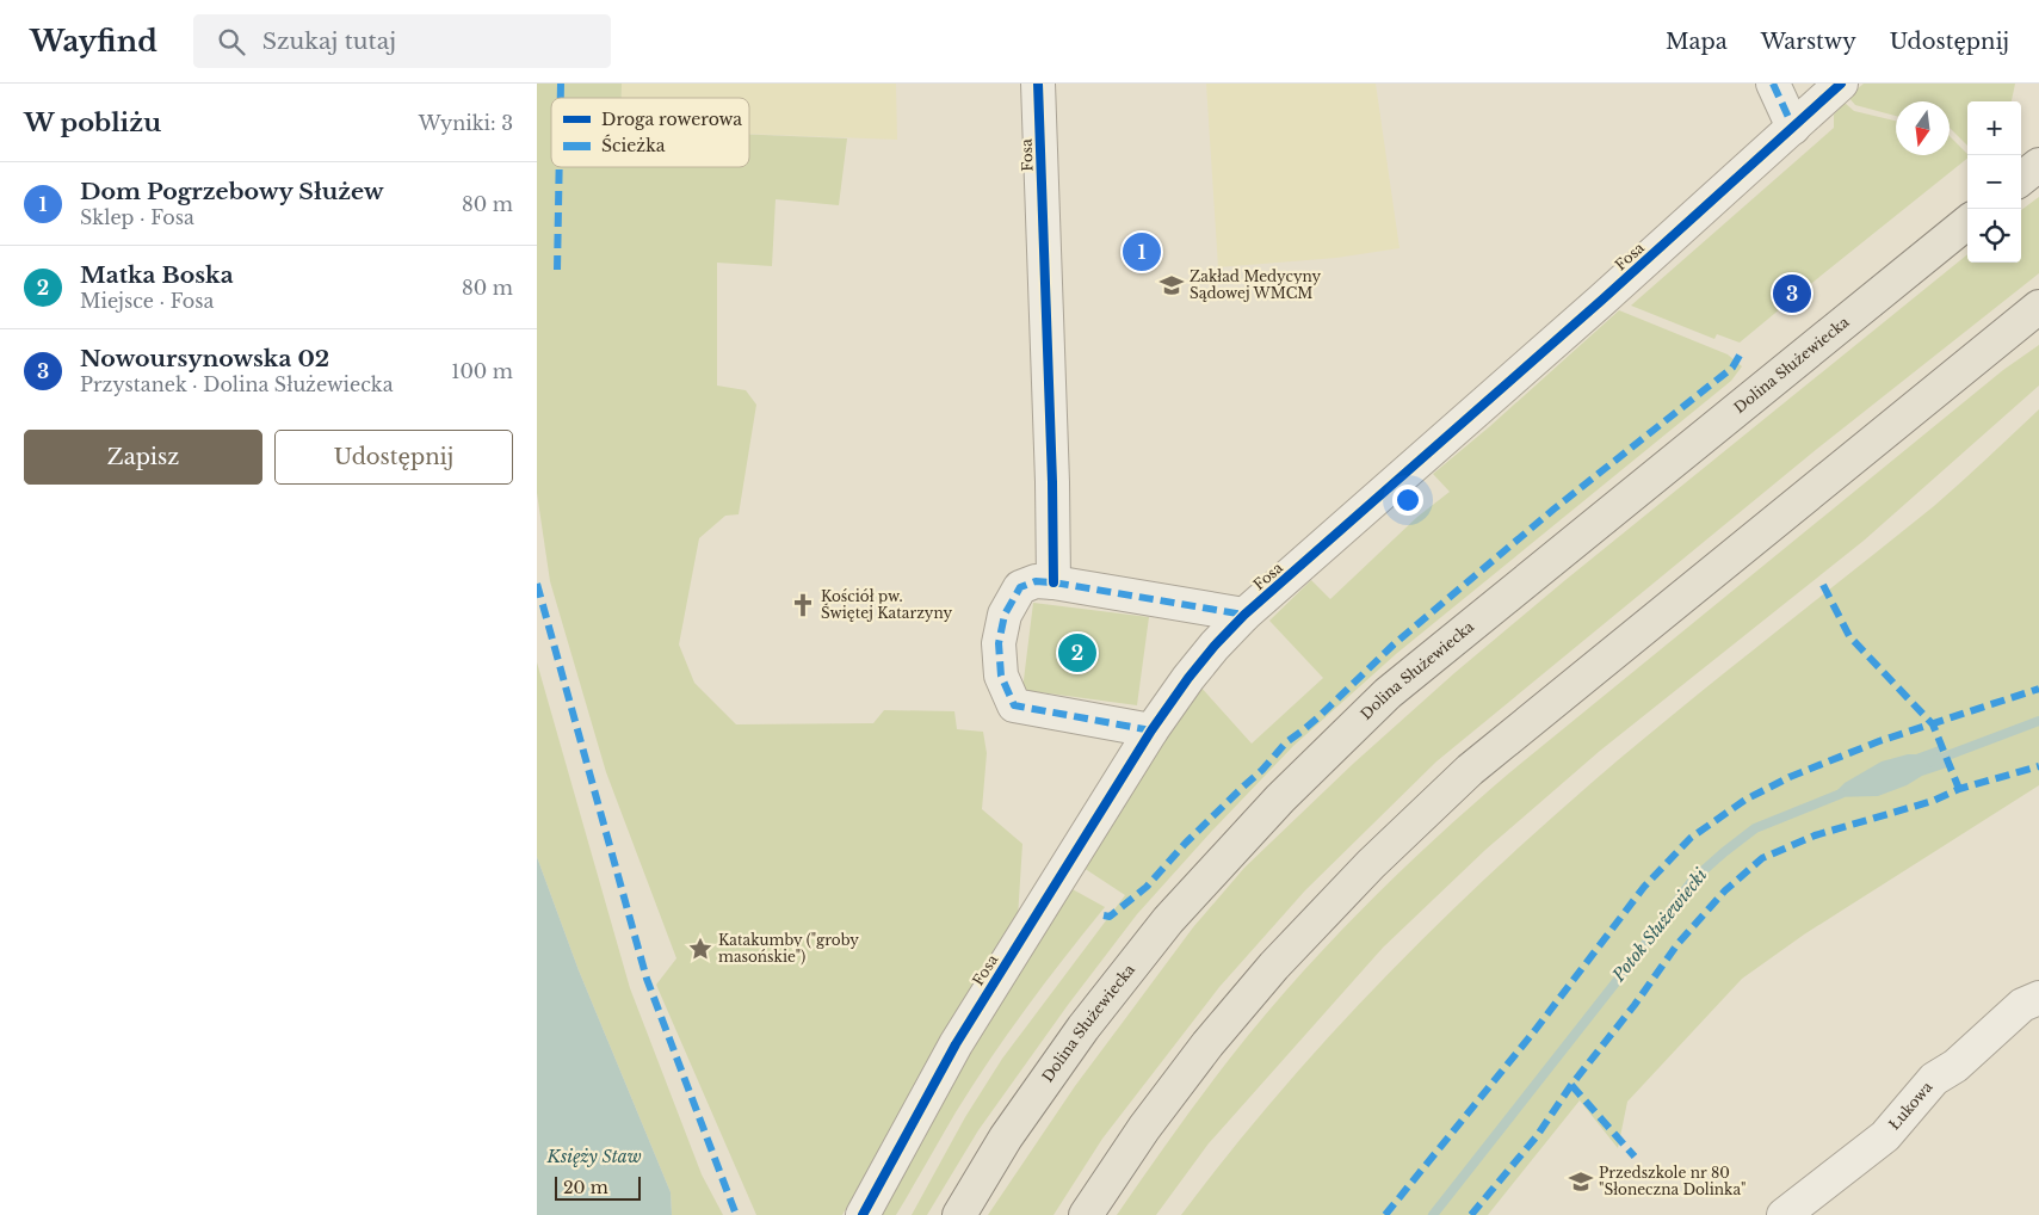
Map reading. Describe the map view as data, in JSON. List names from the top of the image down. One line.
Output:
{"streets":{"main road":["Dolina Służewiecka"],"street":["Fosa","Łukowa"]},"water":["Potok Służewiecki","Księży Staw"],"places":{"school or university":["Zakład Medycyny Sądowej WMCM","Przedszkole nr 80 \"Słoneczna Dolinka\""],"church":["Kościół pw. Świętej Katarzyny"],"place":["Katakumby (\"groby masońskie\")"]},"legend":["Droga rowerowa","Ścieżka"],"scale_bar":"20 m","north":"bottom","page":{"header":"Wayfind","search":"Szukaj tutaj","nav":["Mapa","Warstwy","Udostępnij"],"heading":["W pobliżu","Wyniki: 3"],"map_buttons":["+","−"],"list":[{"mark":"1","name":"Dom Pogrzebowy Służew","note":"Sklep · Fosa","value":"80 m"},{"mark":"2","name":"Matka Boska","note":"Miejsce · Fosa","value":"80 m"},{"mark":"3","name":"Nowoursynowska 02","note":"Przystanek · Dolina Służewiecka","value":"100 m"}],"pins":["1","3","2"],"buttons":["Zapisz","Udostępnij"],"scale":"20 m"}}
